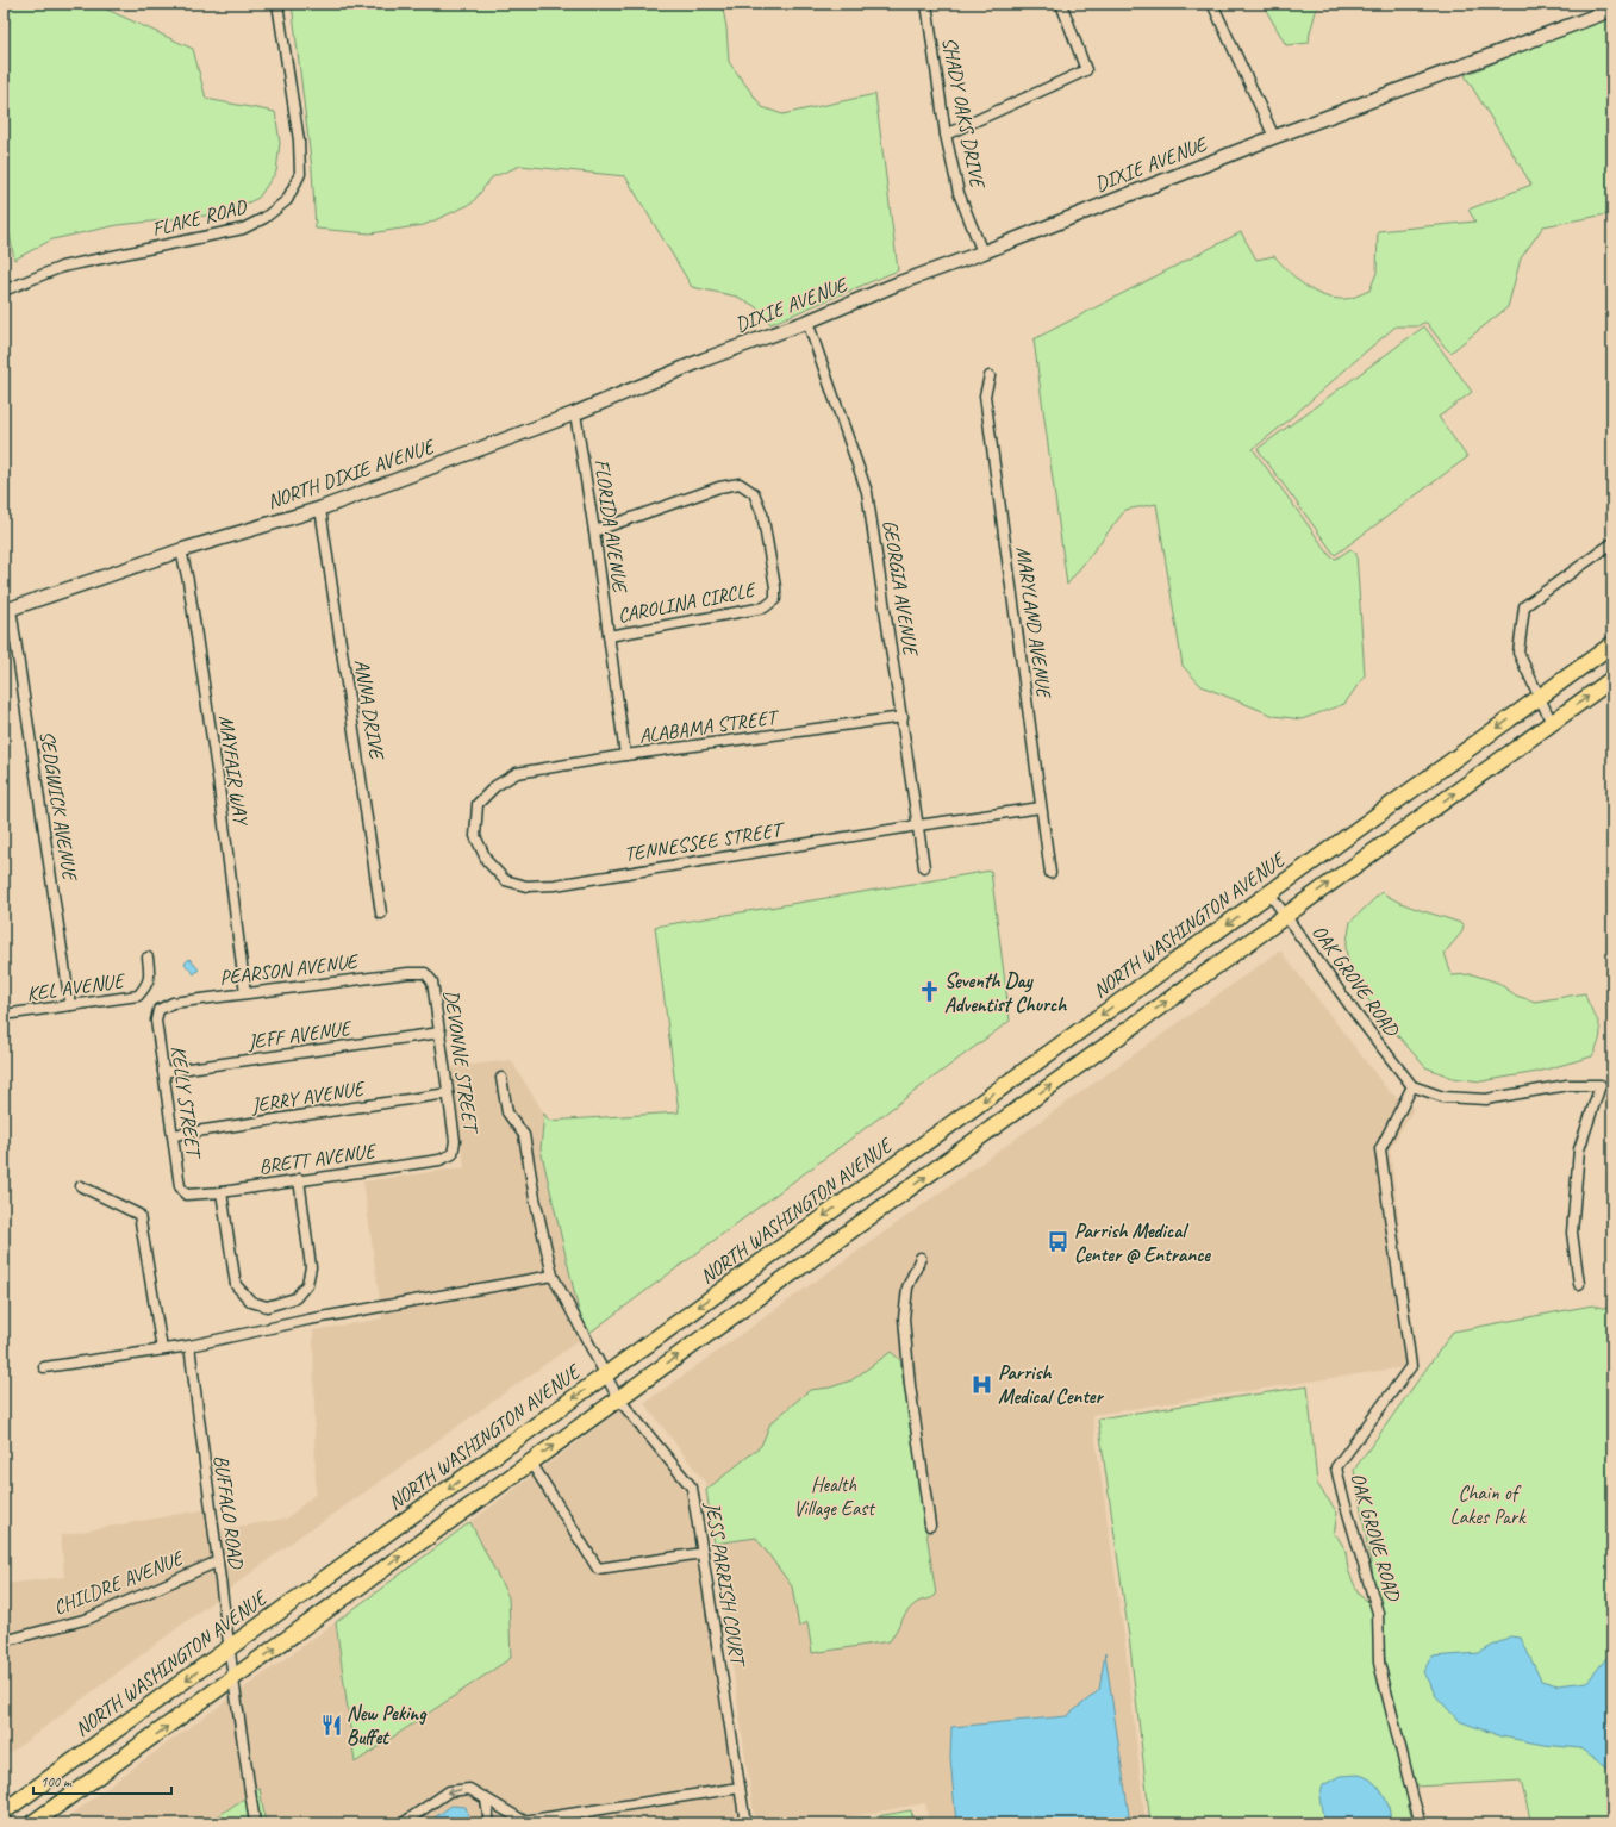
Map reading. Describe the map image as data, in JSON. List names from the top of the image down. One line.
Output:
{"streets":{"main road":["NORTH WASHINGTON AVENUE"],"street":["SHADY OAKS DRIVE","DIXIE AVENUE","FLAKE ROAD","NORTH DIXIE AVENUE","FLORIDA AVENUE","GEORGIA AVENUE","CAROLINA CIRCLE","MARYLAND AVENUE","ANNA DRIVE","ALABAMA STREET","MAYFAIR WAY","SEDGWICK AVENUE","TENNESSEE STREET","PEARSON AVENUE","OAK GROVE ROAD","KEL AVENUE","JEFF AVENUE","DEVONNE STREET","JERRY AVENUE","KELLY STREET","BRETT AVENUE","BUFFALO ROAD","CHILDRE AVENUE","JESS PARRISH COURT"]},"crossings":[["SHADY OAKS DRIVE","DIXIE AVENUE"],["DIXIE AVENUE","NORTH DIXIE AVENUE"],["DIXIE AVENUE","GEORGIA AVENUE"],["NORTH DIXIE AVENUE","FLORIDA AVENUE"],["NORTH DIXIE AVENUE","ANNA DRIVE"],["NORTH DIXIE AVENUE","MAYFAIR WAY"],["NORTH DIXIE AVENUE","SEDGWICK AVENUE"],["FLORIDA AVENUE","CAROLINA CIRCLE"],["FLORIDA AVENUE","ALABAMA STREET"],["GEORGIA AVENUE","ALABAMA STREET"],["GEORGIA AVENUE","TENNESSEE STREET"],["MARYLAND AVENUE","TENNESSEE STREET"],["ALABAMA STREET","TENNESSEE STREET"],["MAYFAIR WAY","PEARSON AVENUE"],["SEDGWICK AVENUE","KEL AVENUE"],["NORTH WASHINGTON AVENUE","OAK GROVE ROAD"],["NORTH WASHINGTON AVENUE","BUFFALO ROAD"],["NORTH WASHINGTON AVENUE","JESS PARRISH COURT"],["PEARSON AVENUE","DEVONNE STREET"],["PEARSON AVENUE","KELLY STREET"],["JEFF AVENUE","DEVONNE STREET"],["JEFF AVENUE","KELLY STREET"],["DEVONNE STREET","JERRY AVENUE"],["DEVONNE STREET","BRETT AVENUE"],["JERRY AVENUE","KELLY STREET"],["KELLY STREET","BRETT AVENUE"],["BUFFALO ROAD","CHILDRE AVENUE"]],"parks":["Health Village East","Chain of Lakes Park"],"places":{"church":["Seventh Day Adventist Church"],"bus stop":["Parrish Medical Center @ Entrance"],"hospital":["Parrish Medical Center"],"restaurant":["New Peking Buffet"]},"scale_bar":"100 m"}
